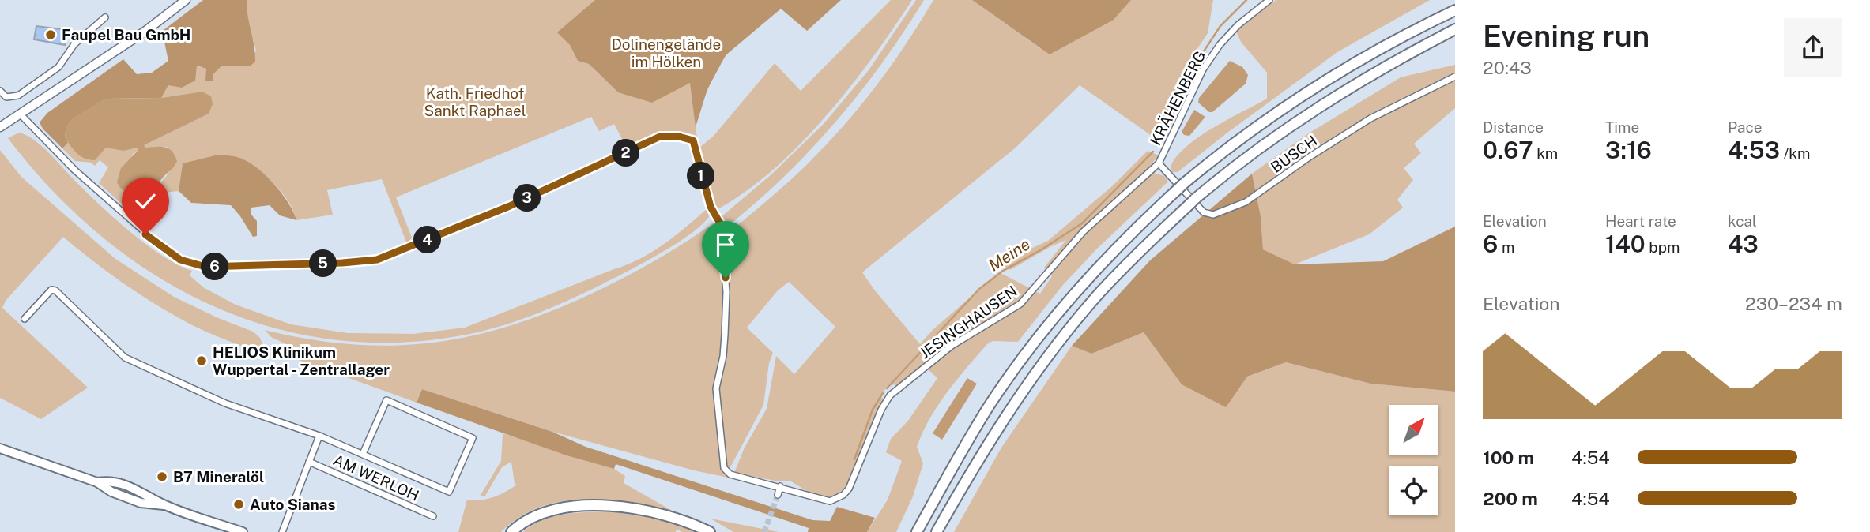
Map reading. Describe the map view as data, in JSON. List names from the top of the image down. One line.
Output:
{"streets":{"street":["KRÄHENBERG","BUSCH","JESINGHAUSEN","AM WERLOH"]},"crossings":[["KRÄHENBERG","BUSCH"],["KRÄHENBERG","JESINGHAUSEN"],["BUSCH","JESINGHAUSEN"]],"water":["Meine"],"parks":["Dolinengelände im Hölken","Kath. Friedhof Sankt Raphael"],"places":["Faupel Bau GmbH","HELIOS Klinikum Wuppertal - Zentrallager","B7 Mineralöl","Auto Sianas"],"north":"top right","page":{"heading":["Evening run","20:43"],"stats":[["Distance","0.67 km"],["Time","3:16"],["Pace","4:53 /km"],["Elevation","6 m"],["Heart rate","140 bpm"],["kcal","43"]],"pins":["2","1","3","4","5","6"],"chart":["Elevation","230–234 m"],"list":[{"name":"100 m","note":"4:54"},{"name":"200 m","note":"4:54"}]}}
